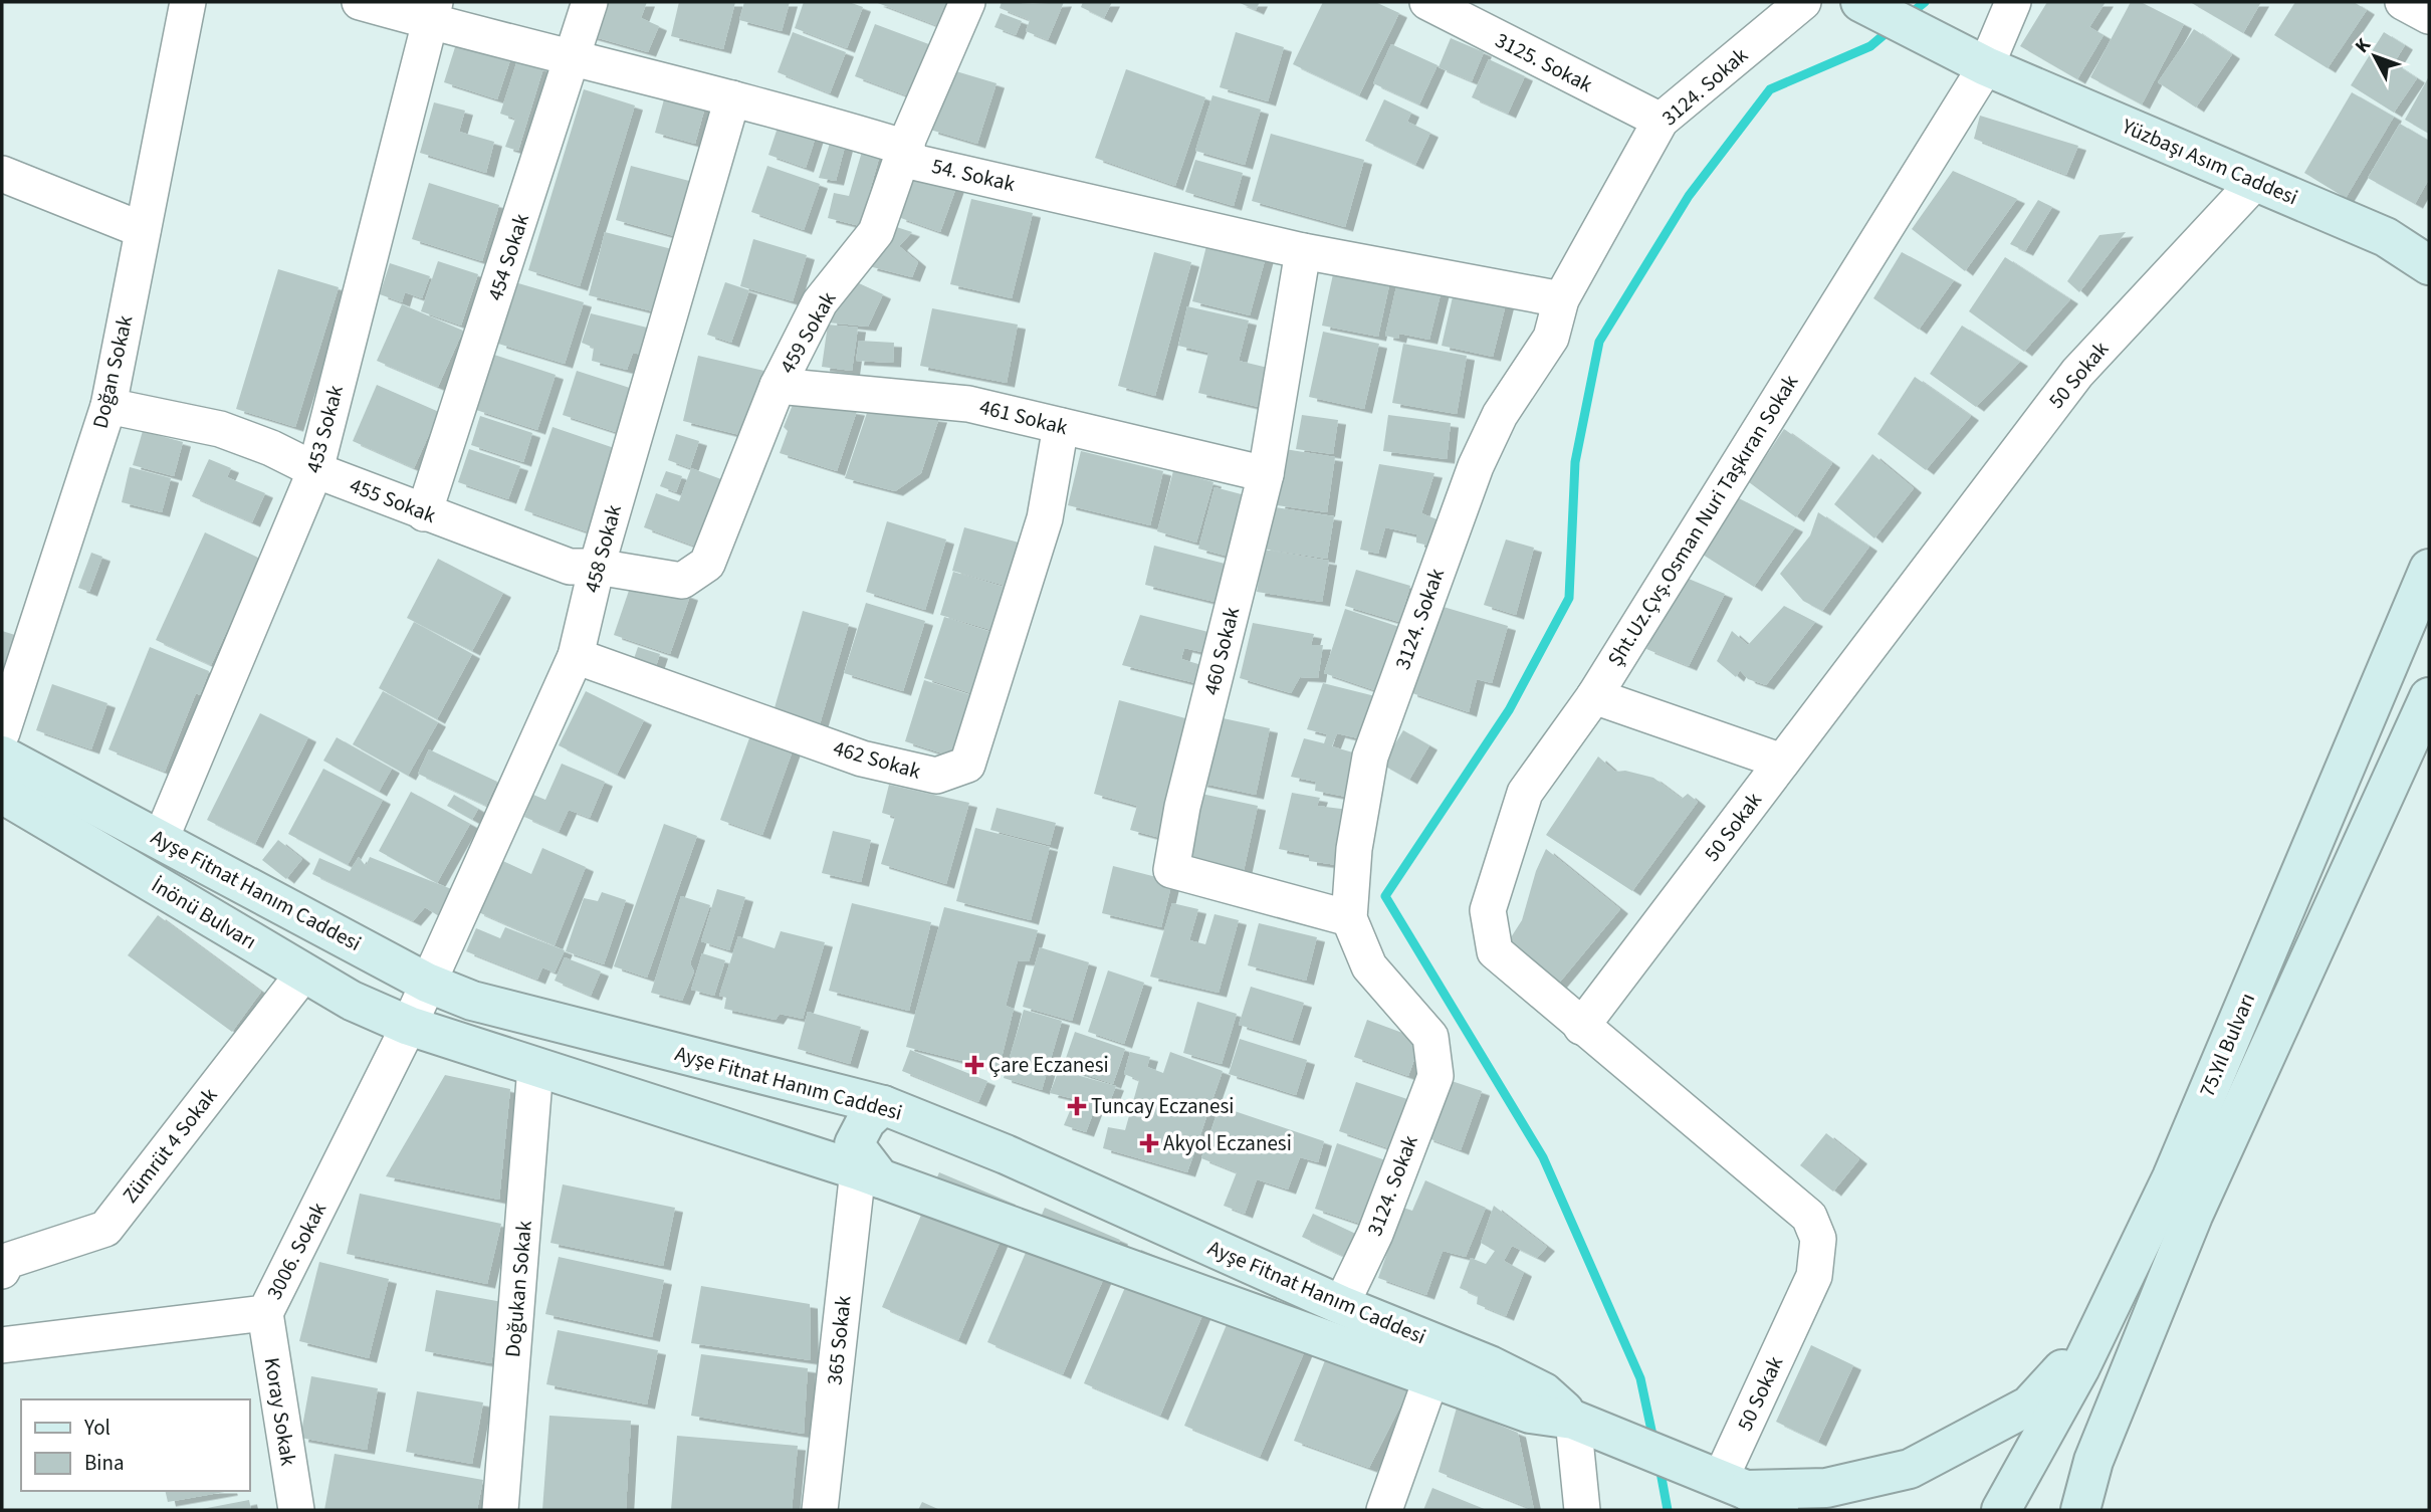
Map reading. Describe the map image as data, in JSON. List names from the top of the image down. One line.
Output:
{"streets":{"main road":["Yüzbaşı Asım Caddesi","Ayşe Fitnat Hanım Caddesi","İnönü Bulvarı","75.Yıl Bulvarı"],"street":["3125. Sokak","3124. Sokak","54. Sokak","454 Sokak","459 Sokak","Doğan Sokak","50 Sokak","461 Sokak","453 Sokak","455 Sokak","Şht.Uz.Çvş.Osman Nuri Taşkıran Sokak","458 Sokak","460 Sokak","462 Sokak","Zümrüt 4 Sokak","3006. Sokak","Doğukan Sokak","365 Sokak","Koray Sokak"]},"crossings":[["3125. Sokak","3124. Sokak"],["3124. Sokak","54. Sokak"],["3124. Sokak","460 Sokak"],["3124. Sokak","Ayşe Fitnat Hanım Caddesi"],["Yüzbaşı Asım Caddesi","50 Sokak"],["Yüzbaşı Asım Caddesi","Şht.Uz.Çvş.Osman Nuri Taşkıran Sokak"],["54. Sokak","454 Sokak"],["54. Sokak","459 Sokak"],["54. Sokak","453 Sokak"],["54. Sokak","458 Sokak"],["54. Sokak","460 Sokak"],["454 Sokak","455 Sokak"],["459 Sokak","461 Sokak"],["459 Sokak","455 Sokak"],["459 Sokak","458 Sokak"],["Doğan Sokak","455 Sokak"],["50 Sokak","Şht.Uz.Çvş.Osman Nuri Taşkıran Sokak"],["50 Sokak","Ayşe Fitnat Hanım Caddesi"],["461 Sokak","460 Sokak"],["461 Sokak","462 Sokak"],["453 Sokak","455 Sokak"],["453 Sokak","Ayşe Fitnat Hanım Caddesi"],["455 Sokak","458 Sokak"],["458 Sokak","462 Sokak"],["458 Sokak","Ayşe Fitnat Hanım Caddesi"],["458 Sokak","3006. Sokak"],["Ayşe Fitnat Hanım Caddesi","İnönü Bulvarı"],["Ayşe Fitnat Hanım Caddesi","3006. Sokak"],["Ayşe Fitnat Hanım Caddesi","Doğukan Sokak"],["Ayşe Fitnat Hanım Caddesi","365 Sokak"],["İnönü Bulvarı","Zümrüt 4 Sokak"],["İnönü Bulvarı","3006. Sokak"],["3006. Sokak","Koray Sokak"]],"places":{"health":["Çare Eczanesi","Tuncay Eczanesi","Akyol Eczanesi"]},"legend":["Yol","Bina"],"north":"top left"}
